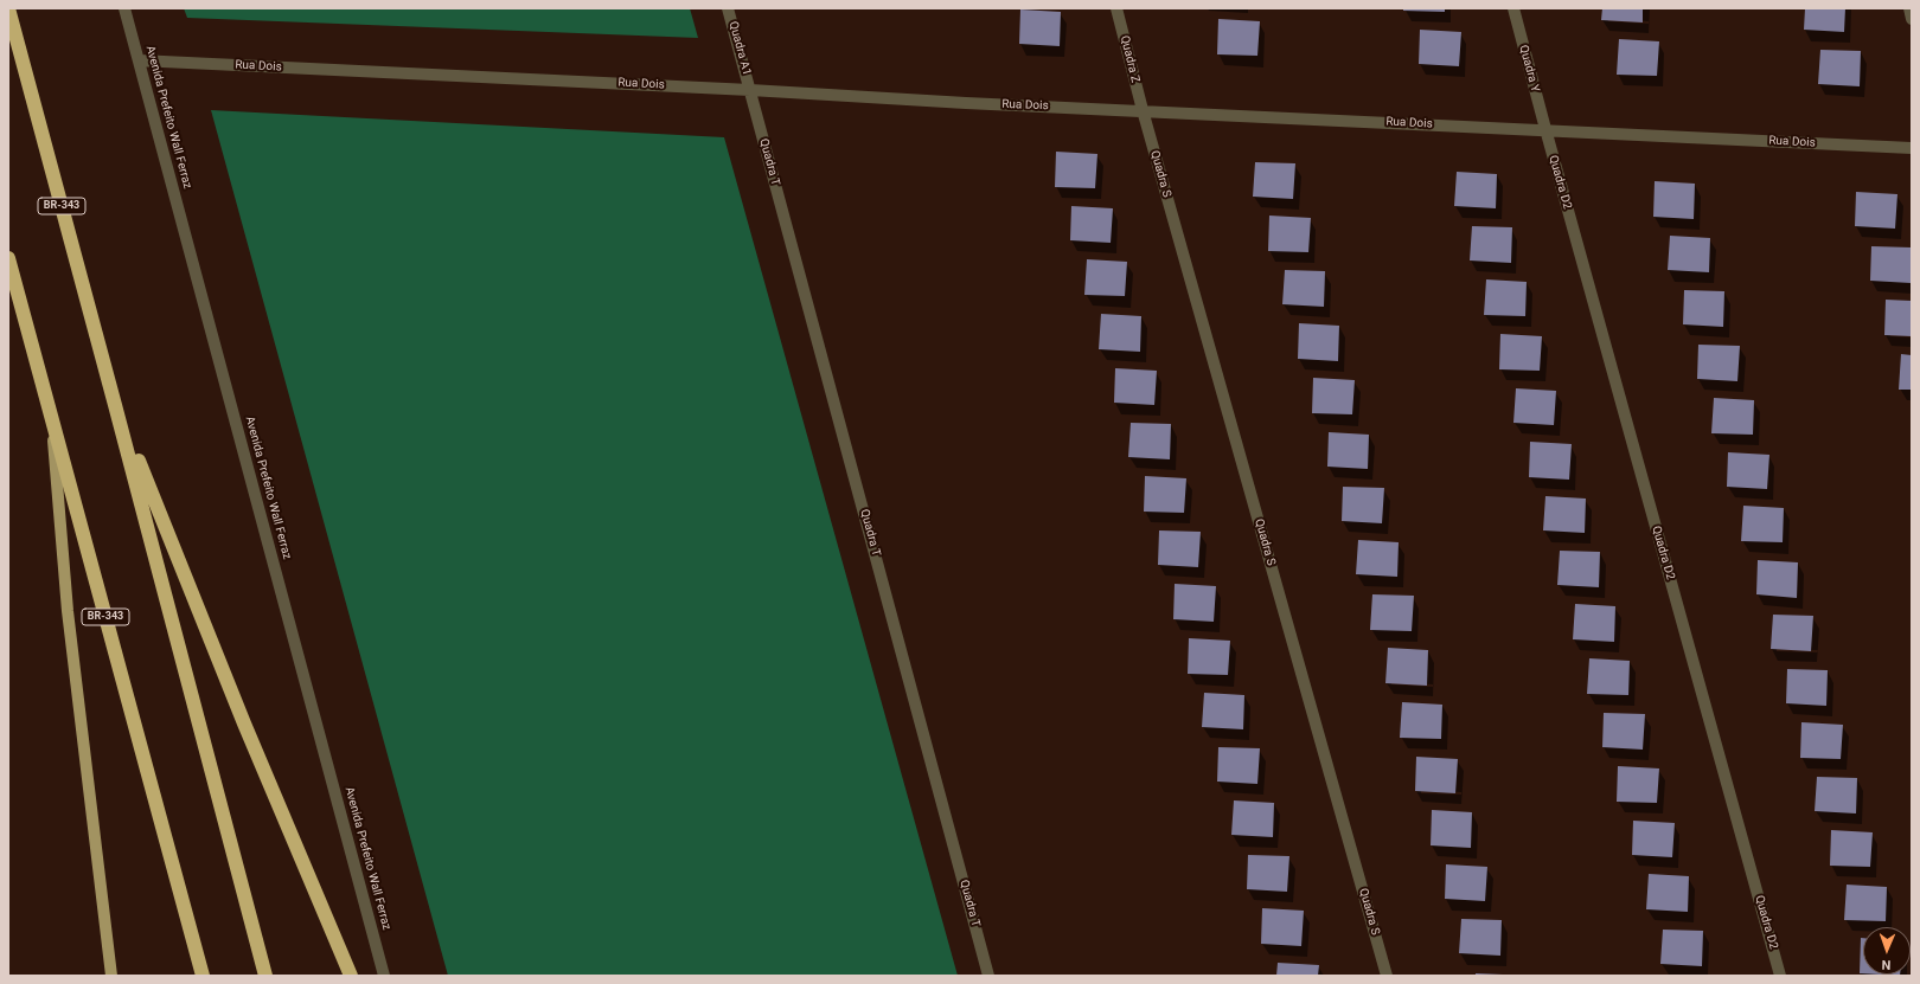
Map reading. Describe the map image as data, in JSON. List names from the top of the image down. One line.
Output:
{"streets":{"highway":["BR-343"],"street":["Quadra A1","Quadra Z","Rua Dois","Quadra Y","Avenida Prefeito Wall Ferraz","Quadra T","Quadra S","Quadra D2"]},"crossings":[["Quadra A1","Rua Dois"],["Quadra A1","Quadra T"],["Quadra Z","Rua Dois"],["Quadra Z","Quadra S"],["Rua Dois","Quadra Y"],["Rua Dois","Avenida Prefeito Wall Ferraz"],["Rua Dois","Quadra T"],["Rua Dois","Quadra S"],["Rua Dois","Quadra D2"],["Quadra Y","Quadra D2"]],"north":"bottom"}
